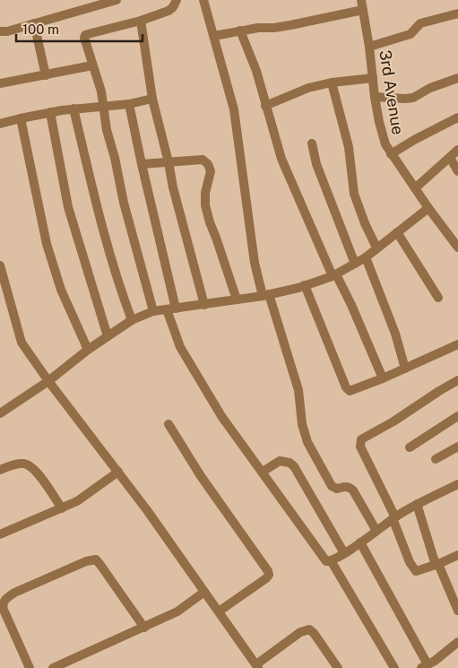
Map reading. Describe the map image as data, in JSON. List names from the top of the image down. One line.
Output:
{"streets":{"street":["3rd Avenue"]},"scale_bar":"100 m"}
